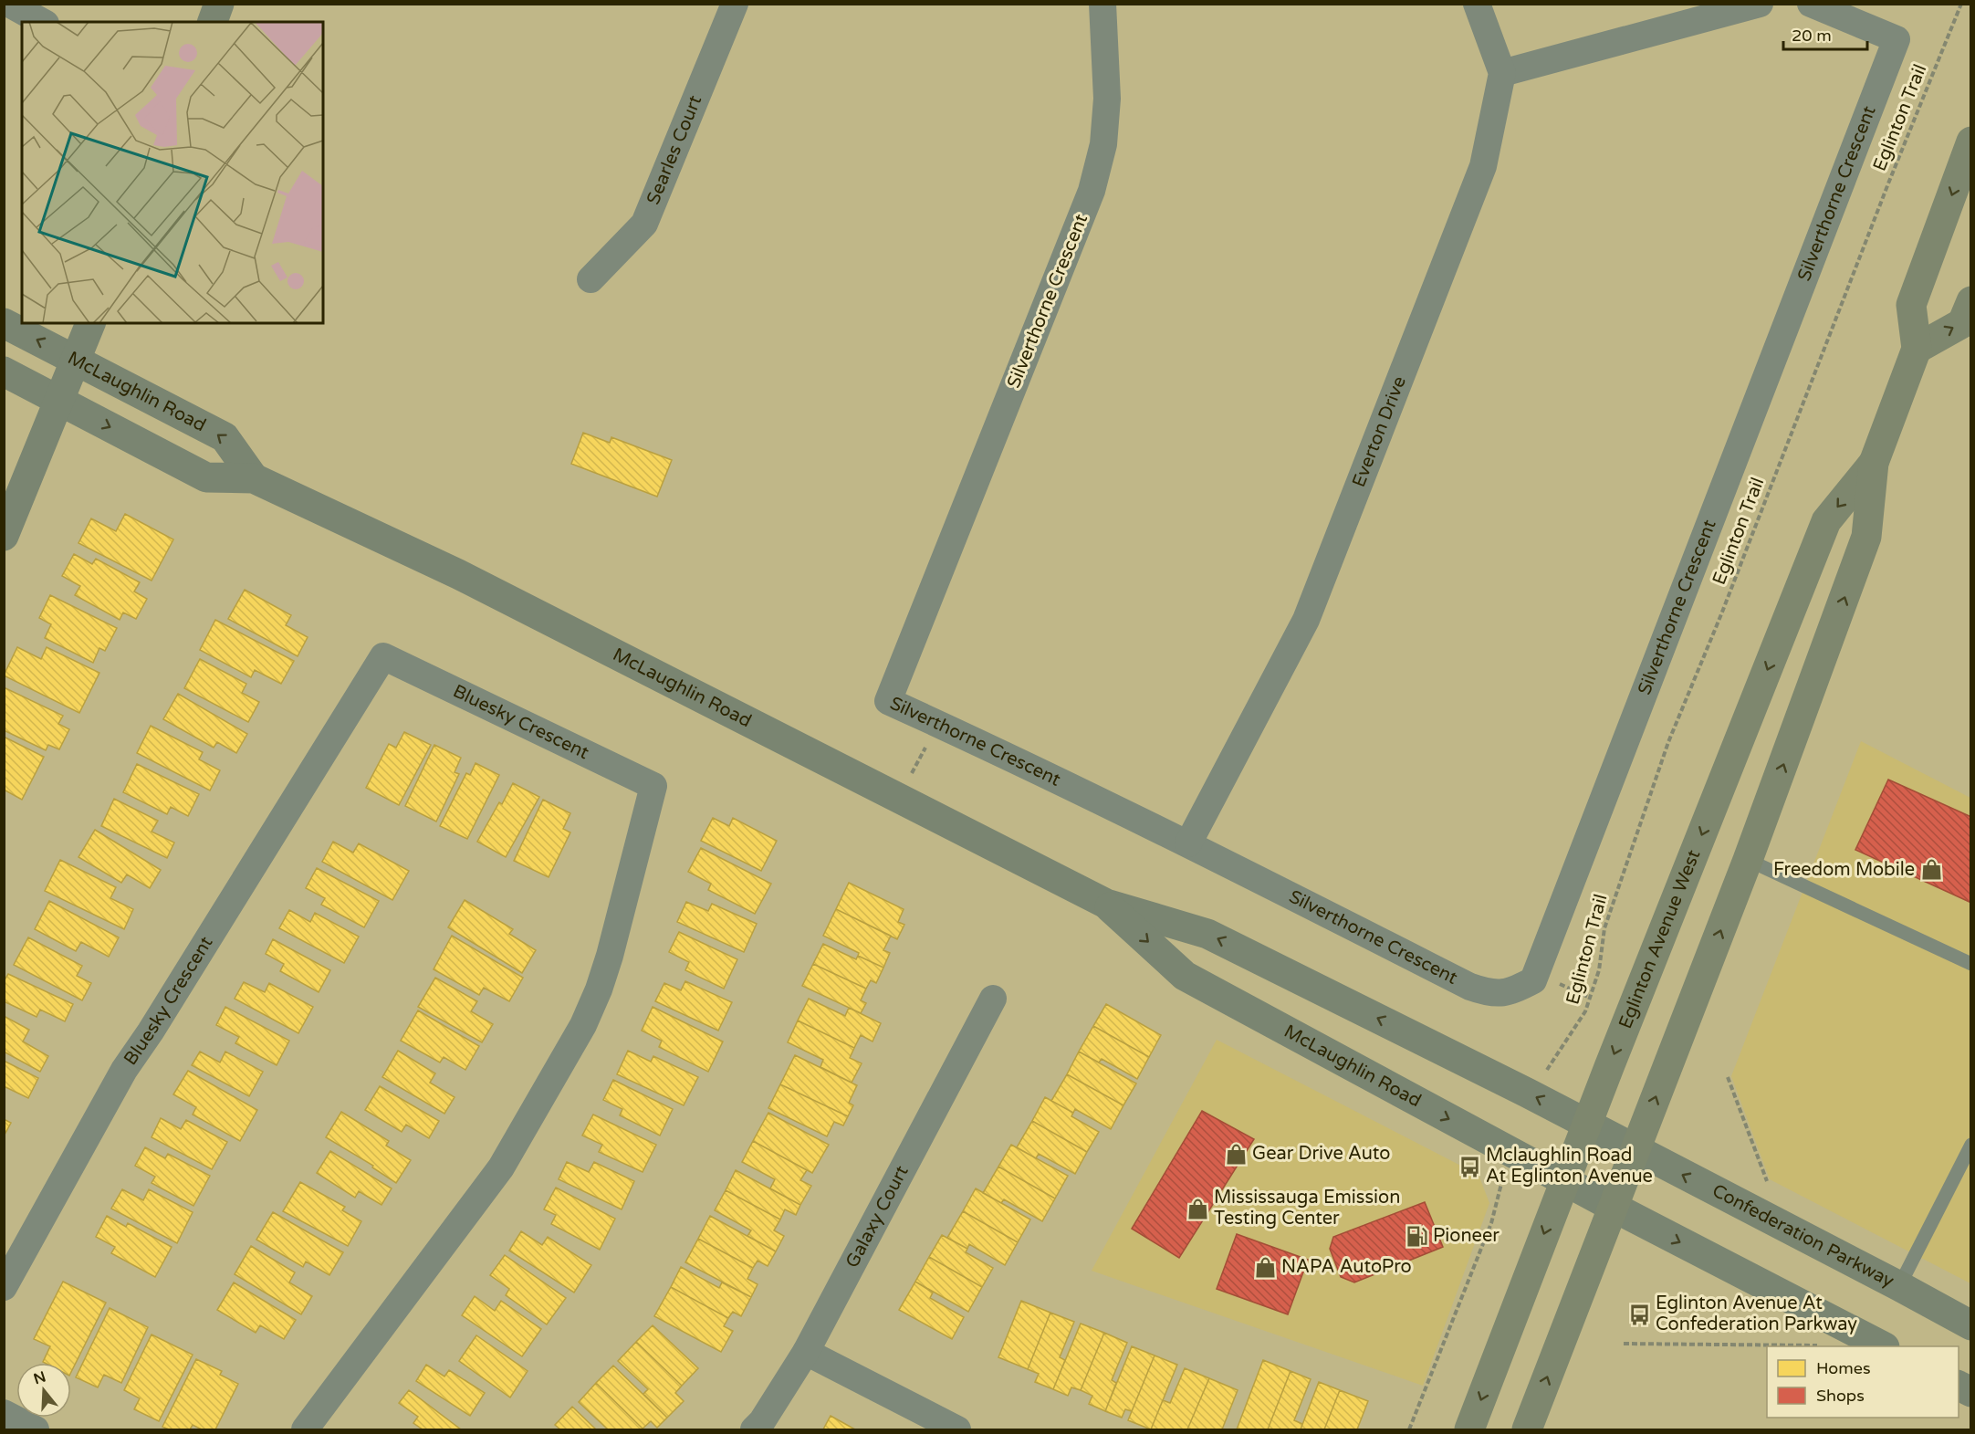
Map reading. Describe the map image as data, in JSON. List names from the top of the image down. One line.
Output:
{"streets":{"main road":["Eglinton Avenue West"],"street":["Searles Court","Silverthorne Crescent","McLaughlin Road","Everton Drive","Bluesky Crescent","Galaxy Court","Confederation Parkway"],"path":["Eglinton Trail"]},"crossings":[["Silverthorne Crescent","Everton Drive"],["McLaughlin Road","Eglinton Avenue West"],["McLaughlin Road","Confederation Parkway"],["Eglinton Avenue West","Confederation Parkway"]],"places":{"shop":["Freedom Mobile","Gear Drive Auto","Mississauga Emission Testing Center","NAPA AutoPro"],"bus stop":["Mclaughlin Road At Eglinton Avenue","Eglinton Avenue At Confederation Parkway"],"fuel station":["Pioneer"]},"legend":["Homes","Shops"],"scale_bar":"20 m","north":"top"}
